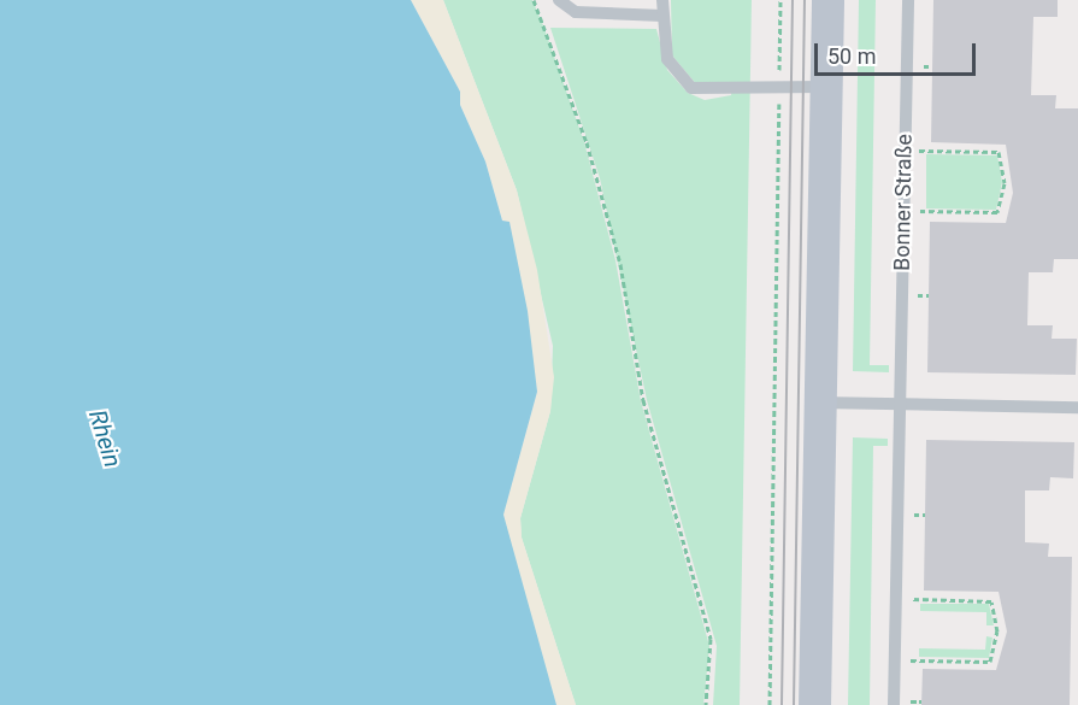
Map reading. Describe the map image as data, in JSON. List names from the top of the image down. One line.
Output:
{"streets":{"lane":["Bonner Straße"]},"water":["Rhein"],"scale_bar":"50 m"}
